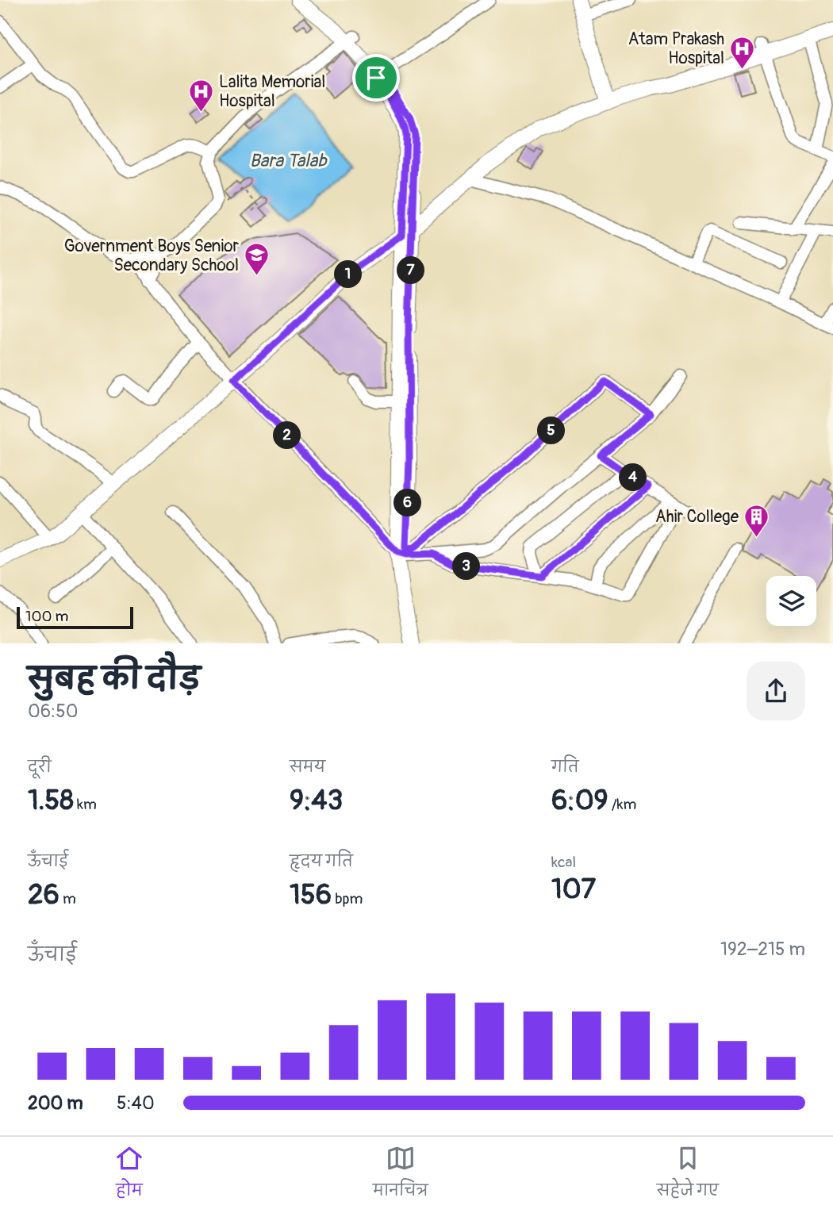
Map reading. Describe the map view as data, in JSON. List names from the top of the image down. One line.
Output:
{"water":["Bara Talab"],"places":{"hospital":["Atam Prakash Hospital","Lalita Memorial Hospital"],"school or university":["Government Boys Senior Secondary School"],"building":["Ahir College"]},"scale_bar":"100 m","page":{"pins":["7","1","5","2","4","6","3"],"scale":"100 m","heading":["सुबह की दौड़","06:50"],"stats":[["दूरी","1.58 km"],["समय","9:43"],["गति","6:09 /km"],["ऊँचाई","26 m"],["हृदय गति","156 bpm"],["kcal","107"]],"chart":["ऊँचाई","192–215 m"],"list":[{"name":"200 m","note":"5:40"}],"tabs":["होम","मानचित्र","सहेजे गए"]}}
